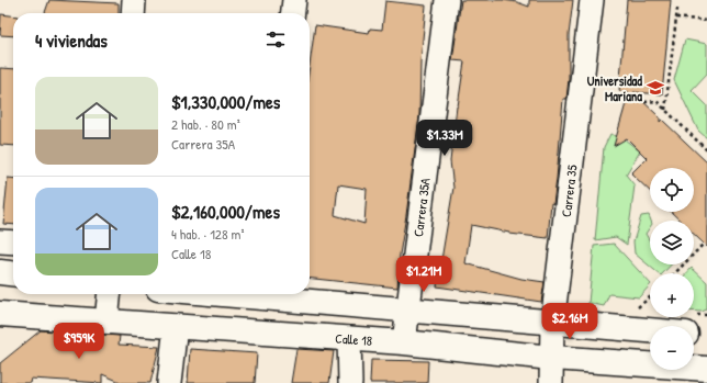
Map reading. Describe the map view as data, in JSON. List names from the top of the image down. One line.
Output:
{"streets":{"main road":["Calle 18"],"street":["Carrera 35","Carrera 35A"]},"crossings":[["Carrera 35","Calle 18"],["Carrera 35A","Calle 18"]],"places":{"school or university":["Universidad Mariana"]},"page":{"heading":"4 viviendas","list":[{"name":"$1,330,000/mes","note":"2 hab. · 80 m² · Carrera 35A"},{"name":"$2,160,000/mes","note":"4 hab. · 128 m² · Calle 18"}],"price":["$1.33M","$1.21M","$2.16M","$959K"],"map_buttons":["+","−"]}}
